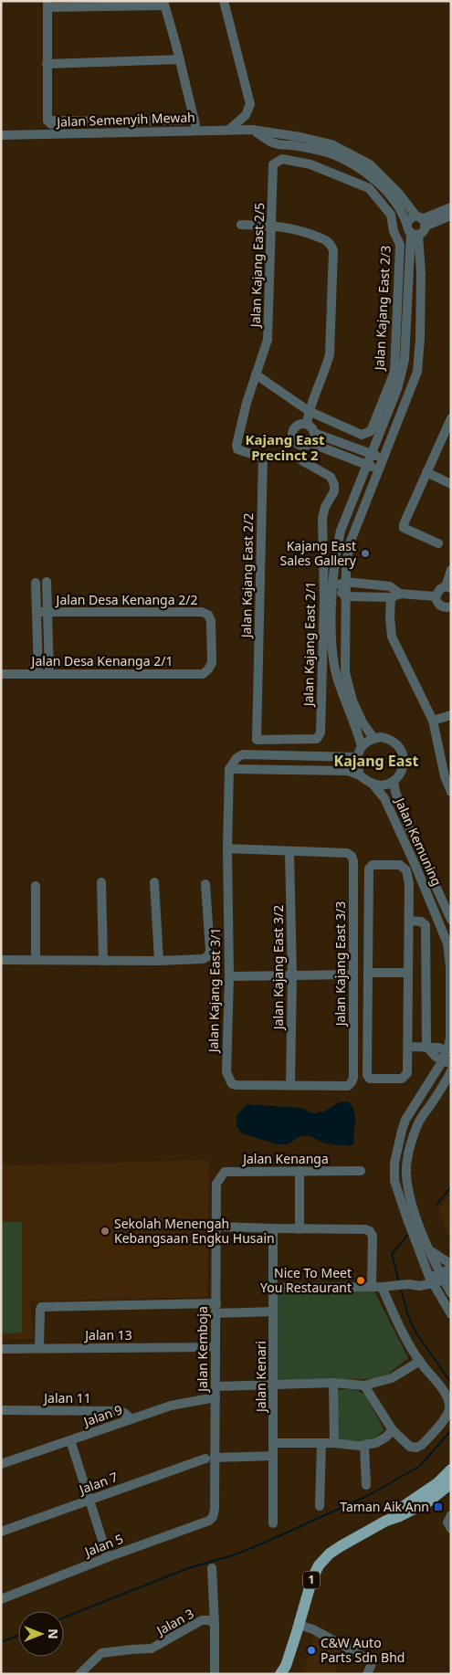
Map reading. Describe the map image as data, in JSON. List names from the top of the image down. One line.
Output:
{"streets":{"main road":["1"],"street":["Jalan Semenyih Mewah","Jalan Kajang East 2/5","Jalan Kajang East 2/3","Jalan Kajang East 2/2","Jalan Desa Kenanga 2/2","Jalan Kajang East 2/1","Jalan Desa Kenanga 2/1","Jalan Kemuning","Jalan Kajang East 3/3","Jalan Kajang East 3/2","Jalan Kajang East 3/1","Jalan Kenanga","Jalan 13","Jalan Kemboja","Jalan Kenari","Jalan 11","Jalan 9","Jalan 7","Jalan 5","Jalan 3"]},"crossings":[["Jalan Kajang East 2/5","Jalan Kajang East 2/3"],["Jalan Kajang East 2/5","Jalan Kajang East 2/2"],["Jalan Kajang East 2/2","Jalan Kajang East 2/1"],["Jalan Desa Kenanga 2/2","Jalan Desa Kenanga 2/1"],["Jalan Kajang East 3/3","Jalan Kajang East 3/2"],["Jalan Kajang East 3/3","Jalan Kajang East 3/1"],["Jalan Kajang East 3/2","Jalan Kajang East 3/1"],["Jalan Kenanga","Jalan Kemboja"],["Jalan 13","Jalan Kemboja"],["Jalan Kemboja","Jalan 9"],["Jalan Kemboja","Jalan 7"],["Jalan Kemboja","Jalan 5"],["Jalan Kenari","Jalan 7"],["Jalan 11","Jalan 9"]],"districts":["Kajang East Precinct 2","Kajang East"],"places":{"other":["Kajang East Sales Gallery","Sekolah Menengah Kebangsaan Engku Husain","Nice To Meet You Restaurant","C&W Auto Parts Sdn Bhd"],"transit":["Taman Aik Ann"]},"north":"right"}
